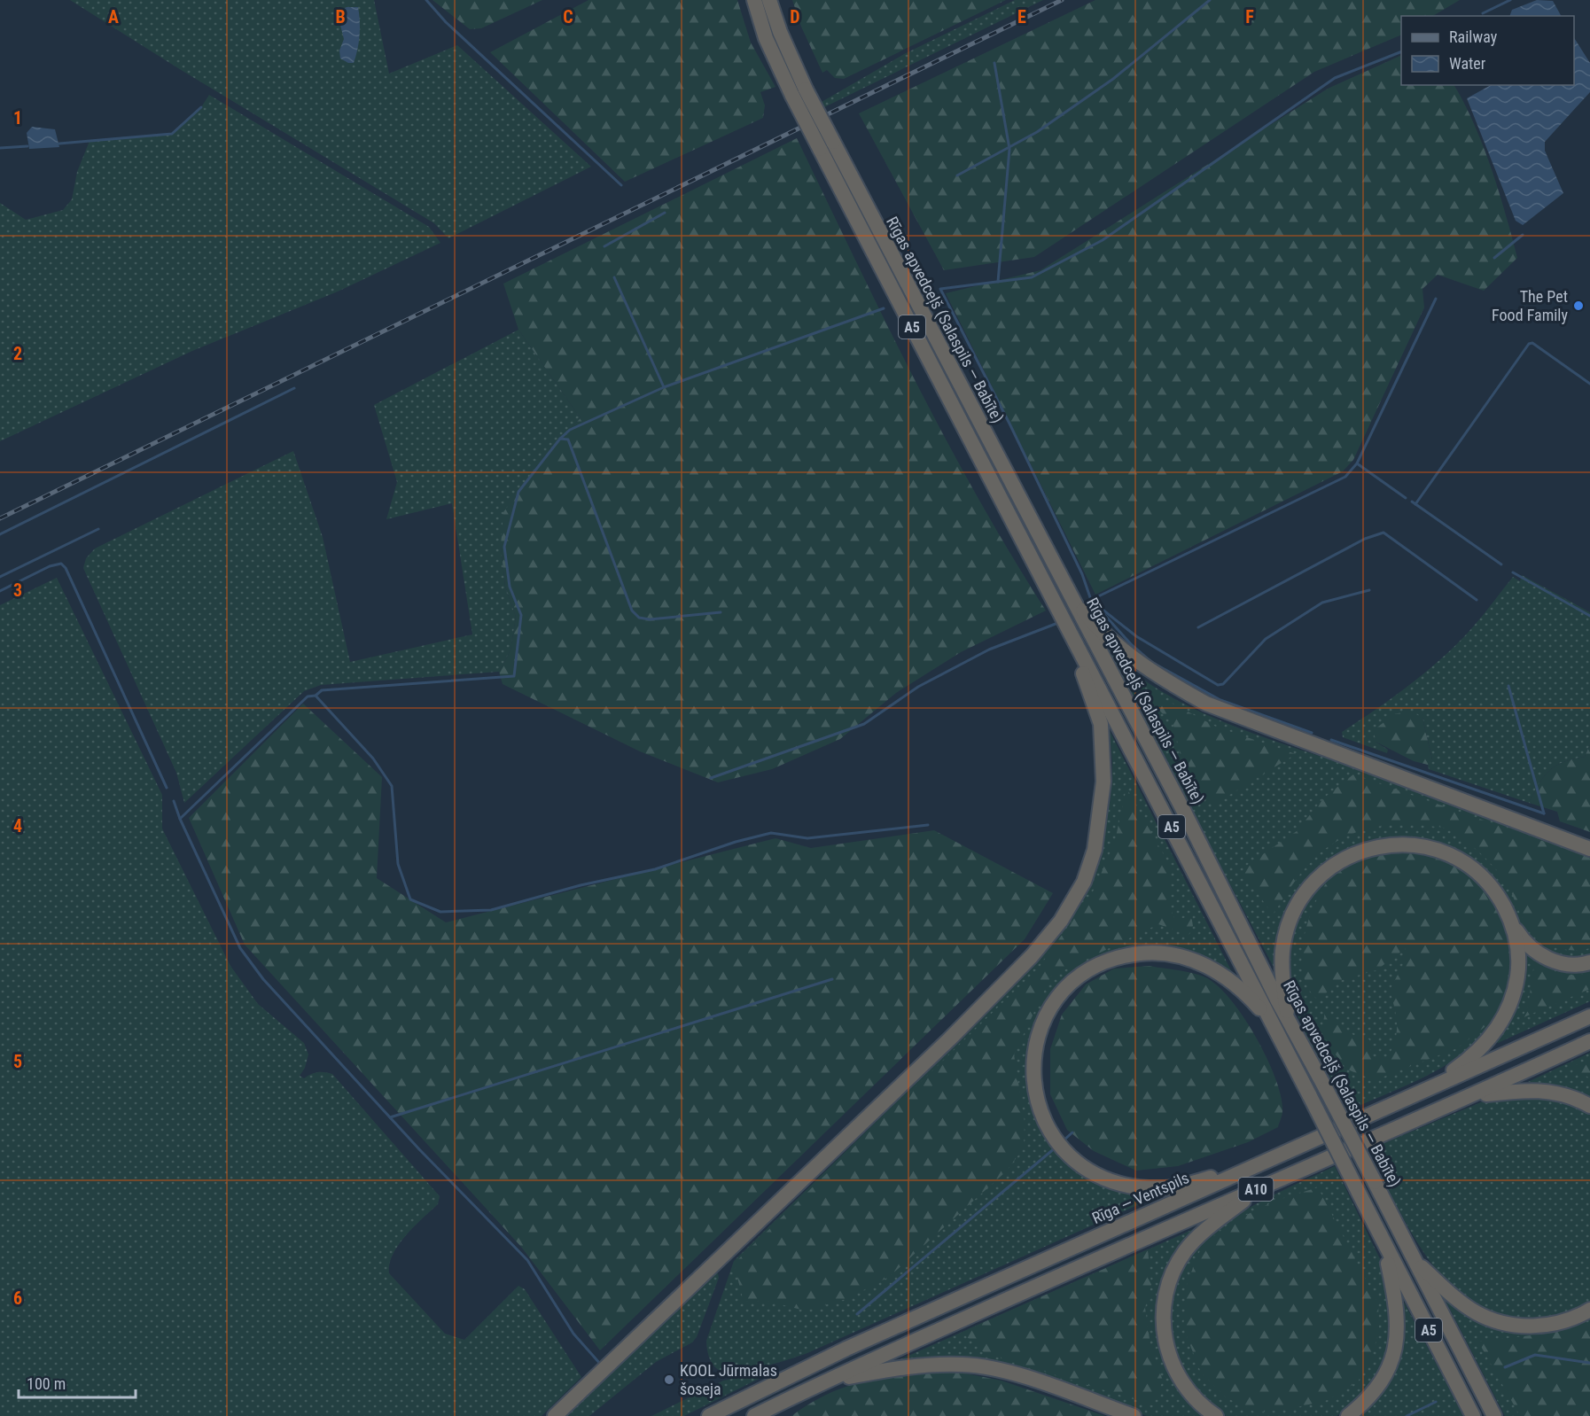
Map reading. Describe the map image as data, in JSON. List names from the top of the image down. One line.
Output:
{"streets":{"highway":["Rīgas apvedceļš (Salaspils — Babīte)","A5","A10","Rīga — Ventspils"]},"places":["The Pet Food Family","KOOL Jūrmalas šoseja"],"legend":["Railway","Water"],"scale_bar":"100 m","grid":{"columns":["A","B","C","D","E","F"],"rows":["1","2","3","4","5","6"]}}
